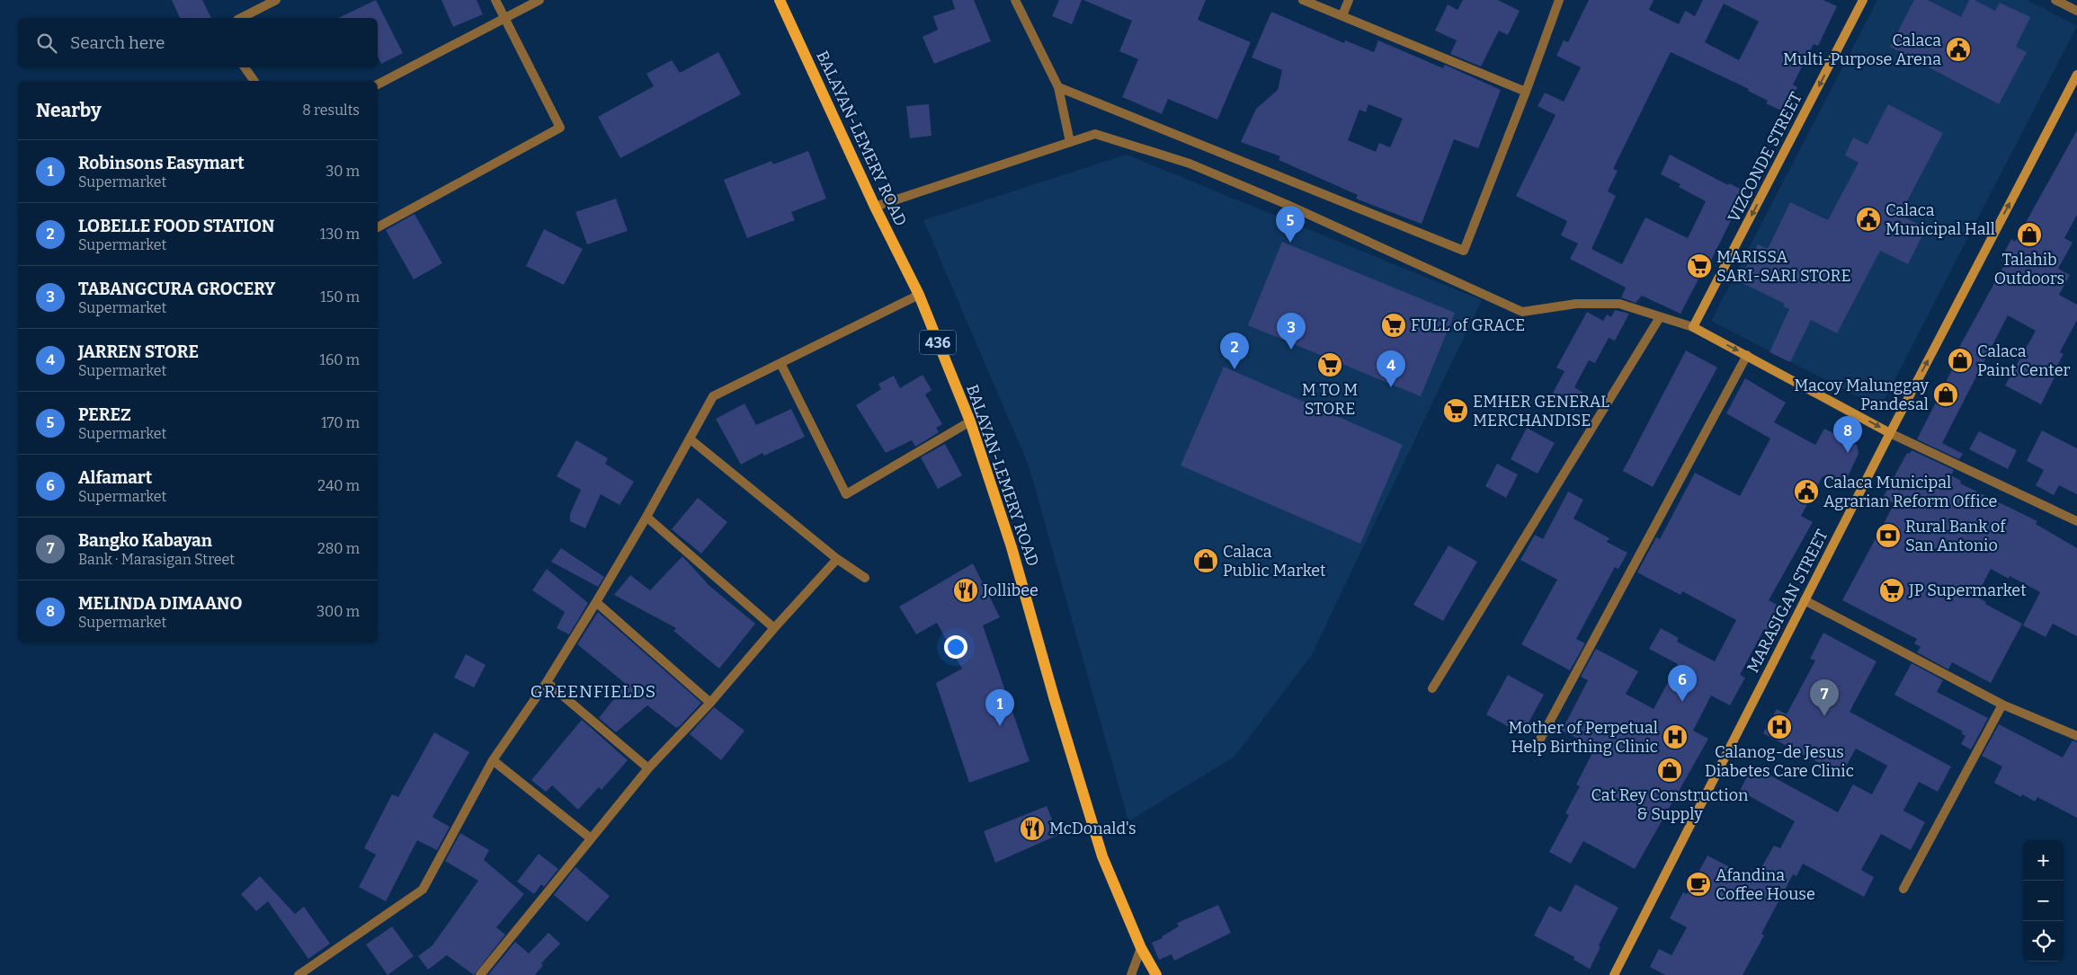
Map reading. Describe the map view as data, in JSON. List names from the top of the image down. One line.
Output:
{"streets":{"main road":["BALAYAN-LEMERY ROAD","VIZCONDE STREET","436","MARASIGAN STREET"]},"one_way":["VIZCONDE STREET","MARASIGAN STREET"],"districts":["GREENFIELDS"],"places":{"public building":["Calaca Multi-Purpose Arena","Calaca Municipal Hall","Calaca Municipal Agrarian Reform Office"],"shop":["Talahib Outdoors","Calaca Paint Center","Macoy Malunggay Pandesal","Calaca Public Market","Cat Rey Construction & Supply"],"supermarket":["MARISSA SARI-SARI STORE","FULL of GRACE","M TO M STORE","EMHER GENERAL MERCHANDISE","JP Supermarket"],"bank":["Rural Bank of San Antonio"],"restaurant":["Jollibee","McDonald's"],"hospital":["Calanog-de Jesus Diabetes Care Clinic","Mother of Perpetual Help Birthing Clinic"],"cafe":["Afandina Coffee House"]},"page":{"search":"Search here","heading":["Nearby","8 results"],"list":[{"mark":"1","name":"Robinsons Easymart","note":"Supermarket","value":"30 m"},{"mark":"2","name":"LOBELLE FOOD STATION","note":"Supermarket","value":"130 m"},{"mark":"3","name":"TABANGCURA GROCERY","note":"Supermarket","value":"150 m"},{"mark":"4","name":"JARREN STORE","note":"Supermarket","value":"160 m"},{"mark":"5","name":"PEREZ","note":"Supermarket","value":"170 m"},{"mark":"6","name":"Alfamart","note":"Supermarket","value":"240 m"},{"mark":"7","name":"Bangko Kabayan","note":"Bank · Marasigan Street","value":"280 m"},{"mark":"8","name":"MELINDA DIMAANO","note":"Supermarket","value":"300 m"}],"pins":["5","3","2","4","8","6","7","1"],"map_buttons":["+","−"]}}
